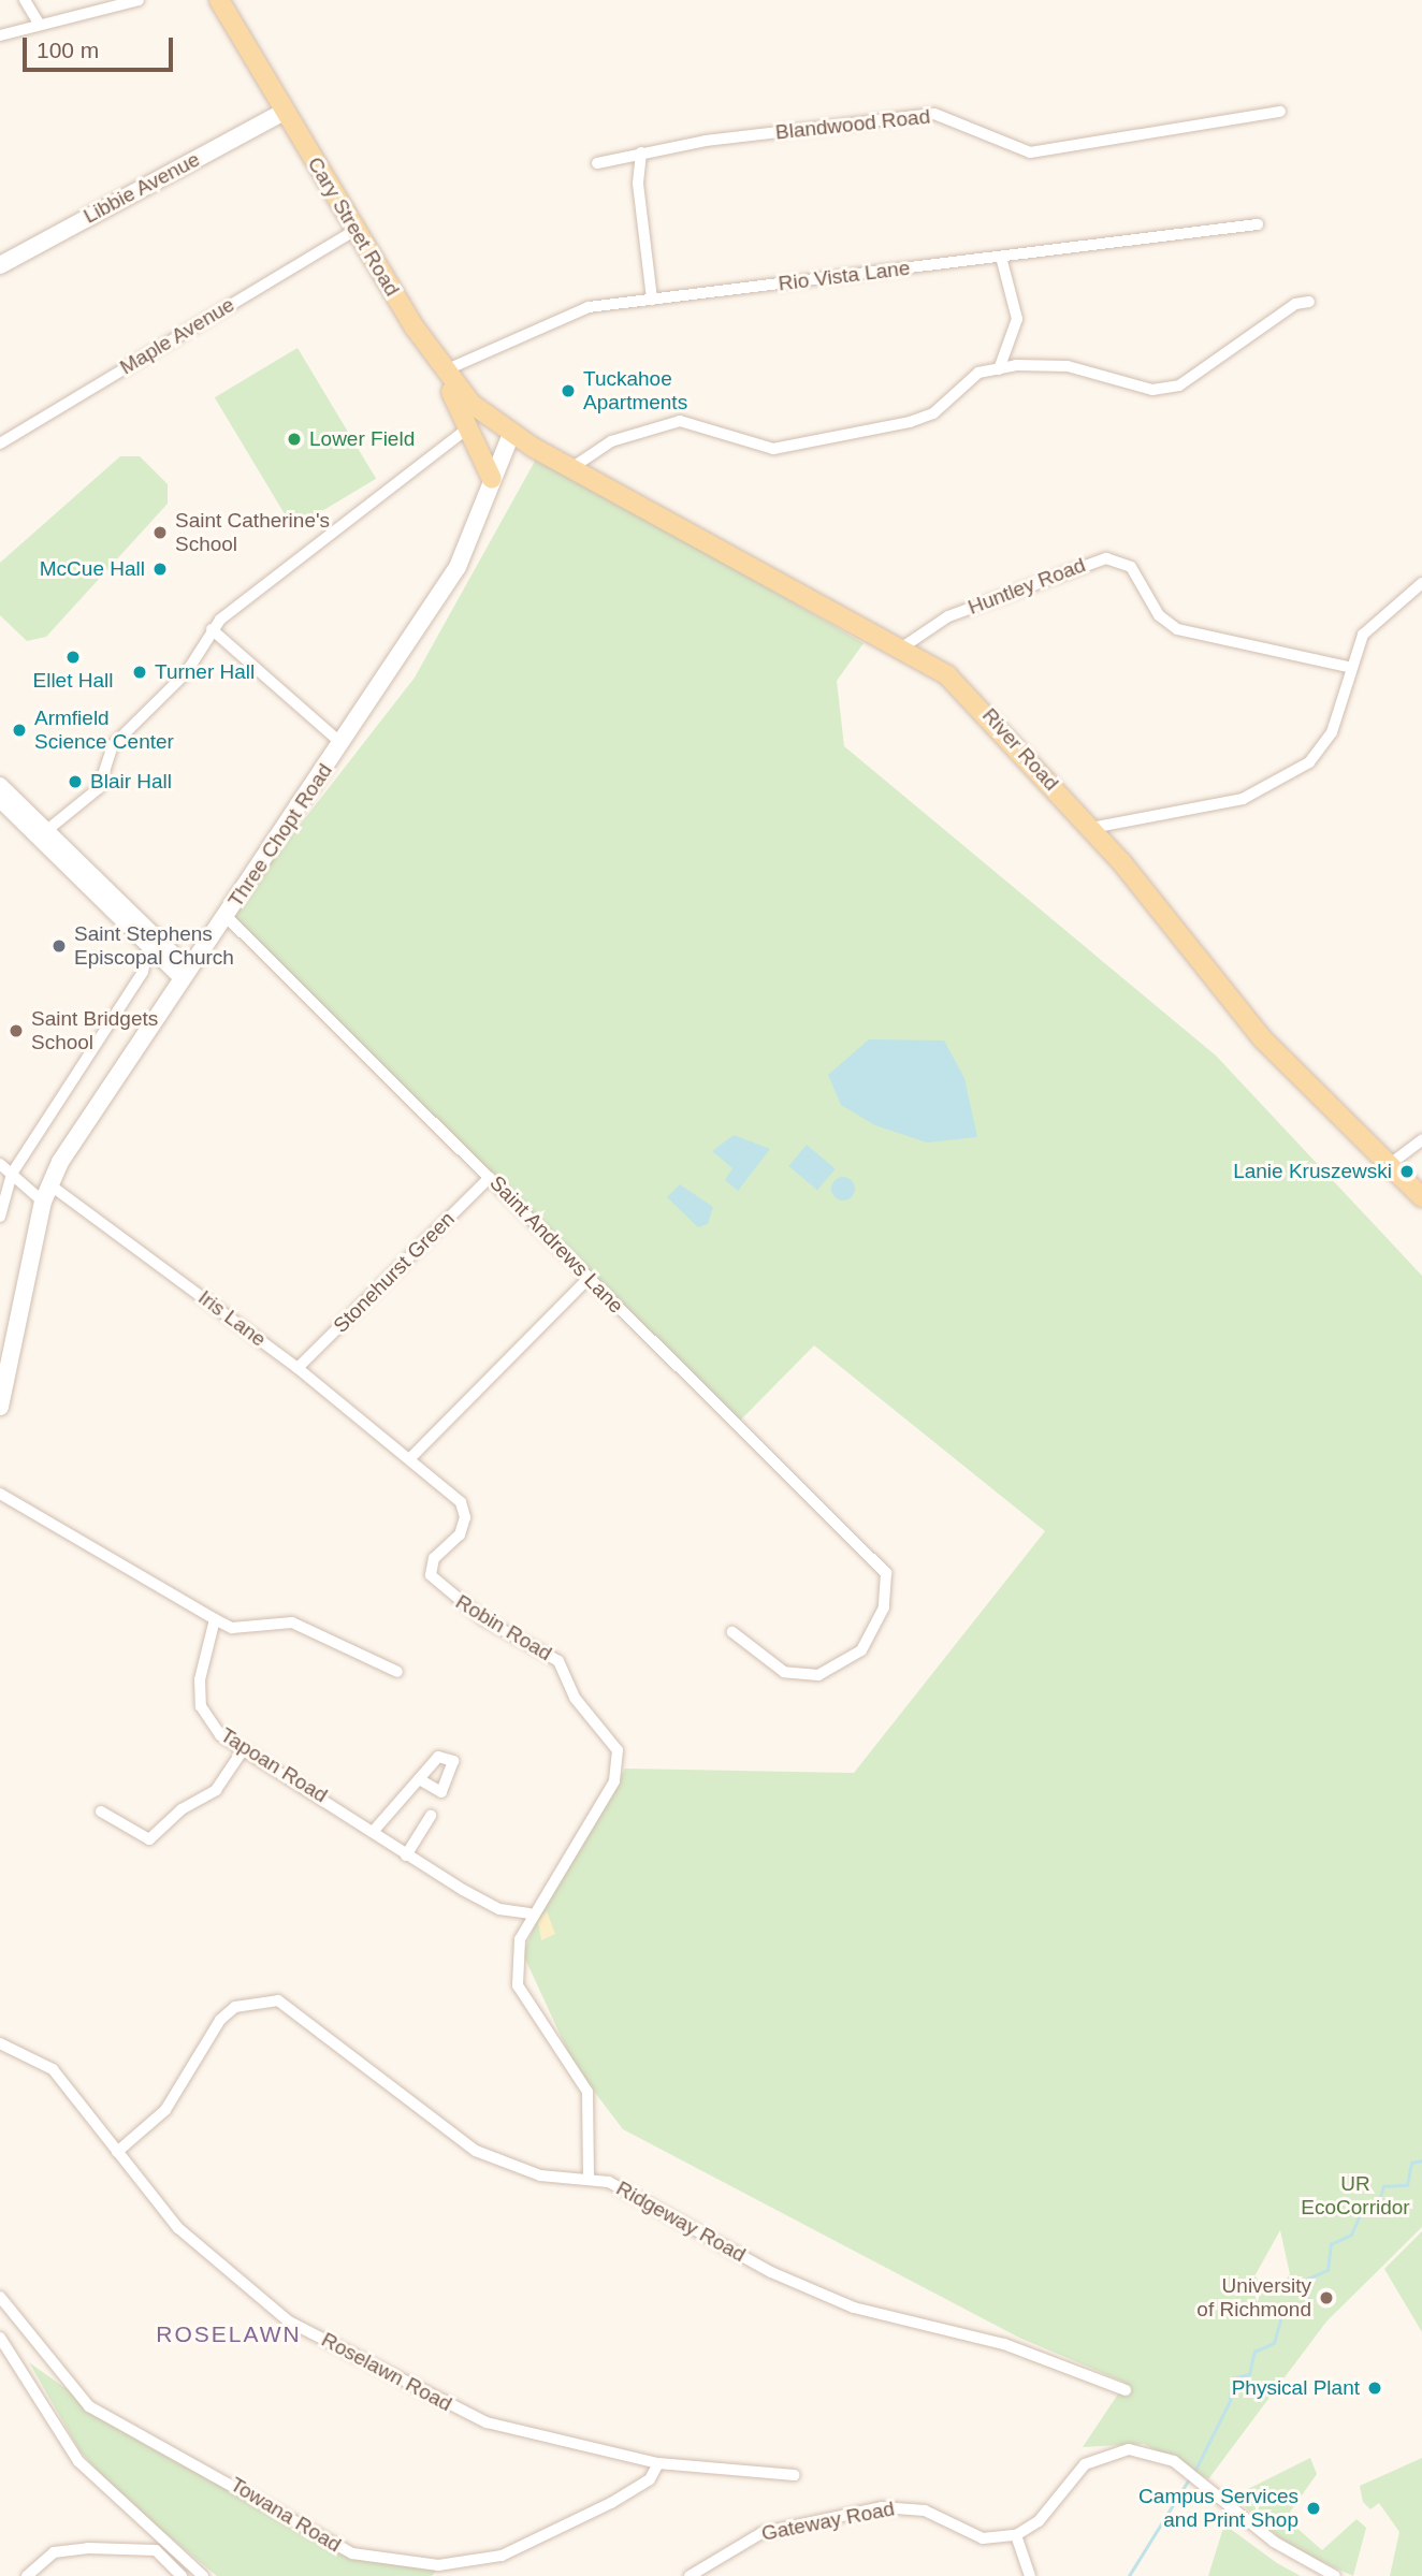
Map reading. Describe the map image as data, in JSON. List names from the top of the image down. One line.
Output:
{"streets":{"main road":["Libbie Avenue","Cary Street Road","River Road","Three Chopt Road"],"street":["Blandwood Road","Rio Vista Lane","Maple Avenue","Huntley Road","Saint Andrews Lane","Stonehurst Green","Iris Lane","Robin Road","Tapoan Road","Ridgeway Road","Roselawn Road","Towana Road","Gateway Road"]},"crossings":[["Libbie Avenue","Cary Street Road"],["Cary Street Road","Rio Vista Lane"],["Cary Street Road","Maple Avenue"],["Cary Street Road","River Road"],["Cary Street Road","Three Chopt Road"],["Huntley Road","River Road"],["River Road","Three Chopt Road"],["Three Chopt Road","Saint Andrews Lane"],["Three Chopt Road","Iris Lane"],["Saint Andrews Lane","Stonehurst Green"],["Stonehurst Green","Iris Lane"],["Iris Lane","Robin Road"],["Robin Road","Tapoan Road"],["Ridgeway Road","Roselawn Road"],["Roselawn Road","Towana Road"]],"districts":["ROSELAWN"],"parks":["UR EcoCorridor"],"places":["Tuckahoe Apartments","Lower Field","Saint Catherine's School","McCue Hall","Ellet Hall","Turner Hall","Armfield Science Center","Blair Hall","Saint Stephens Episcopal Church","Saint Bridgets School","Lanie Kruszewski","University of Richmond","Physical Plant","Campus Services and Print Shop"],"scale_bar":"100 m"}
